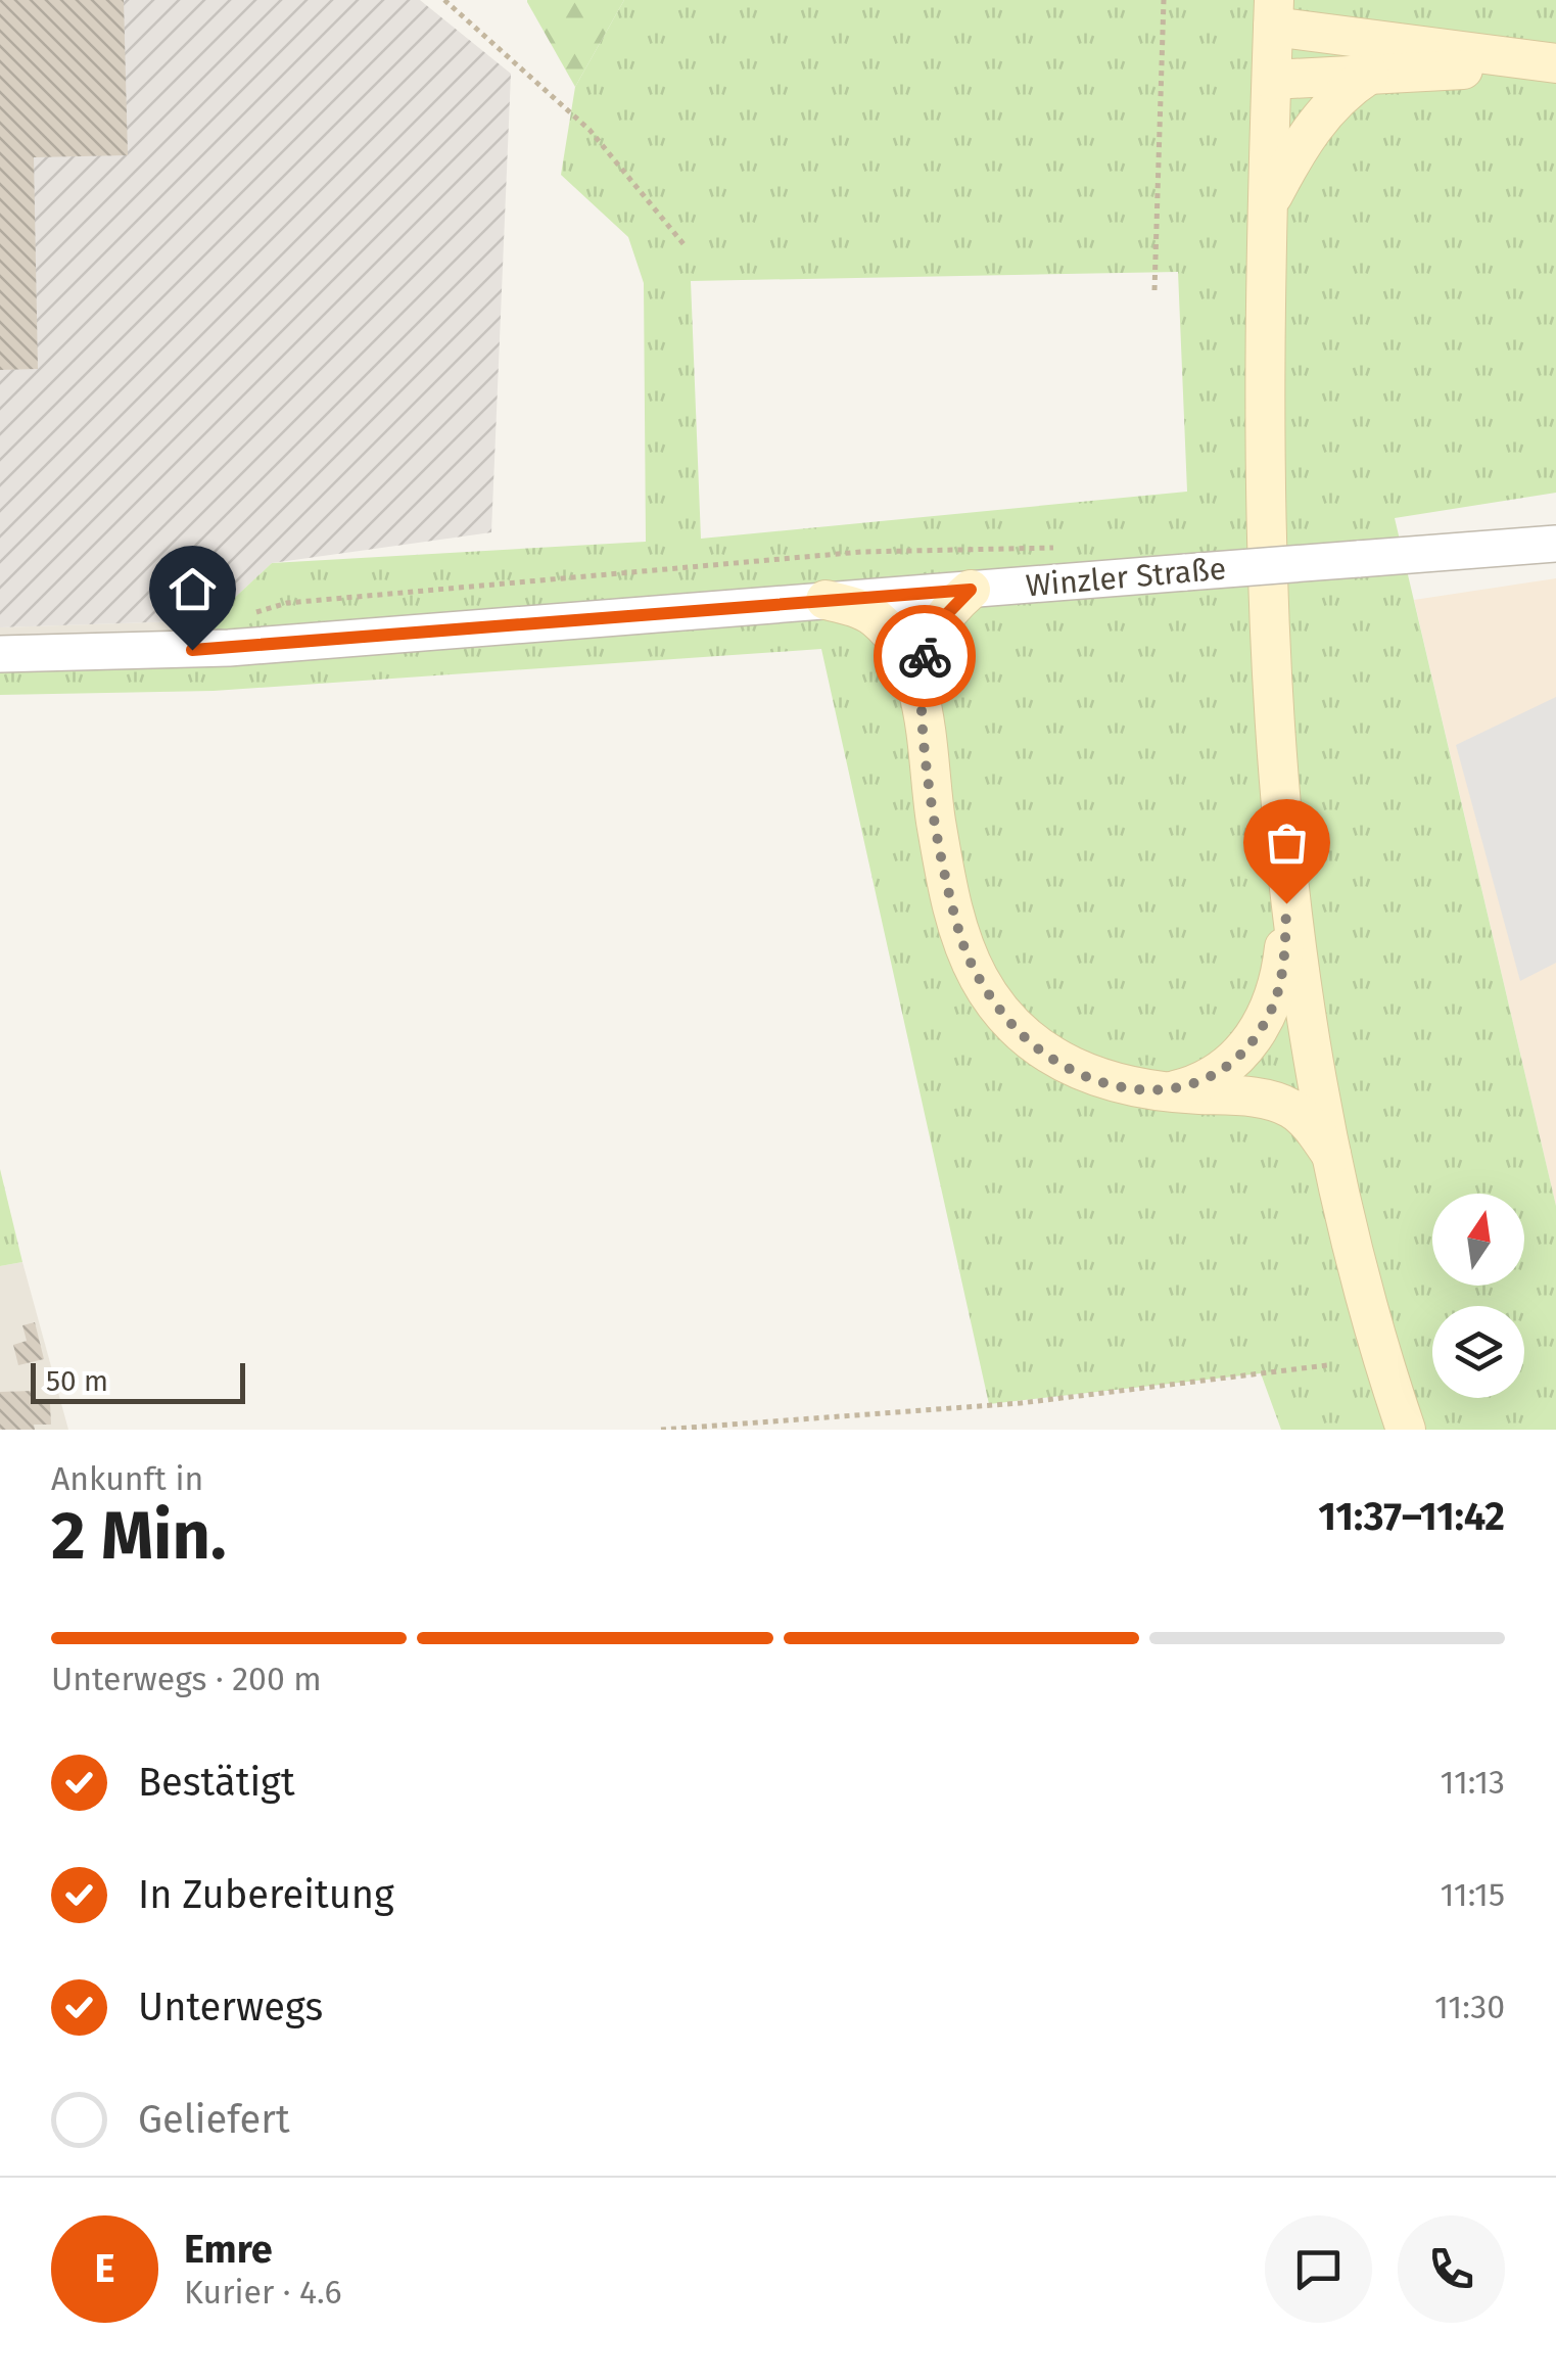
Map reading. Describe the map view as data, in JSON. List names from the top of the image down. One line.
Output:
{"streets":{"street":["Winzler Straße"]},"scale_bar":"50 m","north":"top","page":{"scale":"50 m","heading":["2 Min.","Ankunft in","11:37–11:42"],"panel":["Emre","Kurier · 4.6"],"bar":"Unterwegs · 200 m","list":[["Bestätigt","11:13"],["In Zubereitung","11:15"],["Unterwegs","11:30"],"Geliefert"],"round":"E"}}
